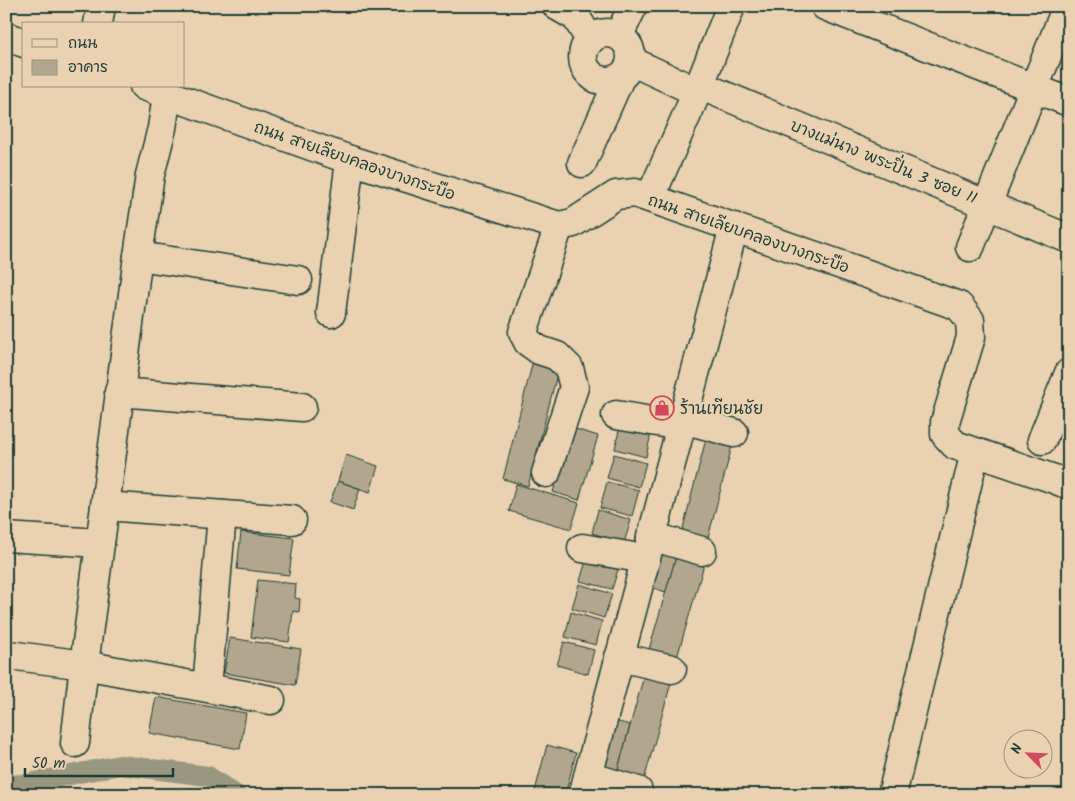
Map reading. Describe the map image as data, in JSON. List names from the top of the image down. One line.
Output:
{"streets":{"street":["ถนน สายเลียบคลองบางกระบือ","บางแม่นาง พระปิ่น 3 ซอย 11"]},"places":{"shop":["ร้านเทียนชัย"]},"legend":["ถนน","อาคาร"],"scale_bar":"50 m","north":"top left"}
